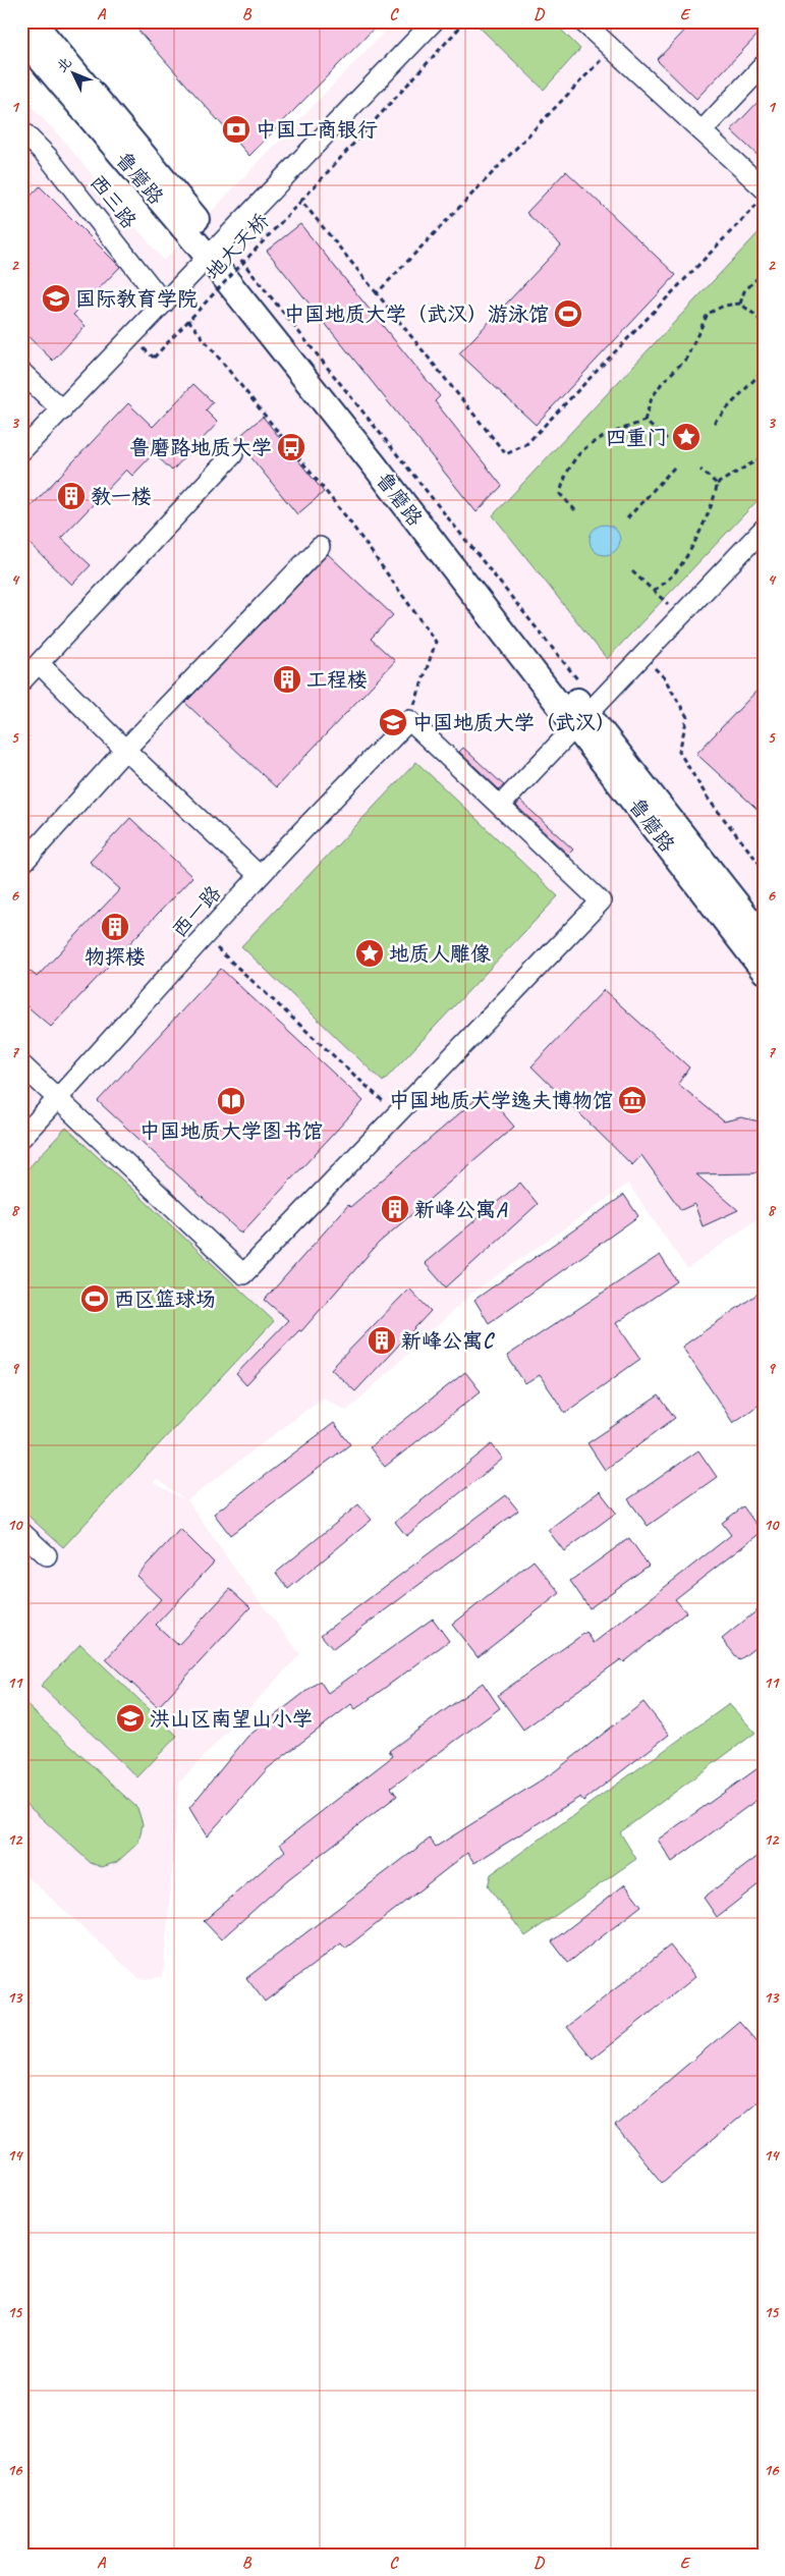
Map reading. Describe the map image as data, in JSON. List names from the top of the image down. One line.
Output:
{"streets":{"main road":["鲁磨路"],"street":["西三路","西一路"],"path":["地大天桥"]},"places":{"bank":["中国工商银行"],"school or university":["国际教育学院","中国地质大学（武汉）","洪山区南望山小学"],"sports":["中国地质大学（武汉）游泳馆","西区篮球场"],"place":["四重门","地质人雕像"],"bus stop":["鲁磨路地质大学"],"building":["教一楼","工程楼","物探楼","新峰公寓A","新峰公寓C"],"museum":["中国地质大学逸夫博物馆"],"library":["中国地质大学图书馆"]},"north":"top left","grid":{"columns":["A","B","C","D","E"],"rows":["1","2","3","4","5","6","7","8","9","10","11","12","13","14","15","16"]}}
